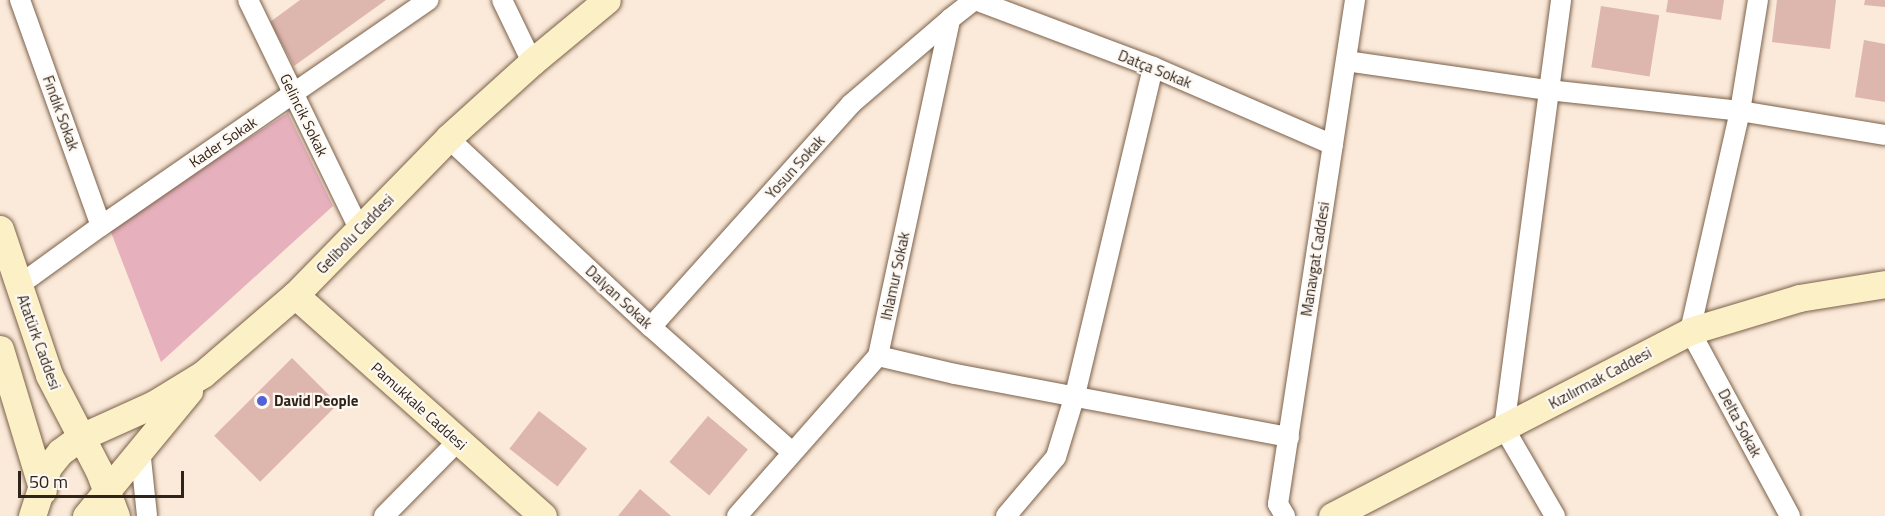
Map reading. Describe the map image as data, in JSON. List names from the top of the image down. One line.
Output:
{"streets":{"street":["Datça Sokak","Fındık Sokak","Gelincik Sokak","Kader Sokak","Yosun Sokak","Gelibolu Caddesi","Manavgat Caddesi","Ihlamur Sokak","Dalyan Sokak","Atatürk Caddesi","Kızılırmak Caddesi","Pamukkale Caddesi","Delta Sokak"]},"crossings":[["Datça Sokak","Manavgat Caddesi"],["Fındık Sokak","Kader Sokak"],["Gelincik Sokak","Kader Sokak"],["Gelincik Sokak","Gelibolu Caddesi"],["Kader Sokak","Atatürk Caddesi"],["Yosun Sokak","Ihlamur Sokak"],["Yosun Sokak","Dalyan Sokak"],["Gelibolu Caddesi","Dalyan Sokak"],["Gelibolu Caddesi","Atatürk Caddesi"],["Gelibolu Caddesi","Pamukkale Caddesi"],["Ihlamur Sokak","Dalyan Sokak"],["Kızılırmak Caddesi","Delta Sokak"]],"places":["David People"],"scale_bar":"50 m"}
